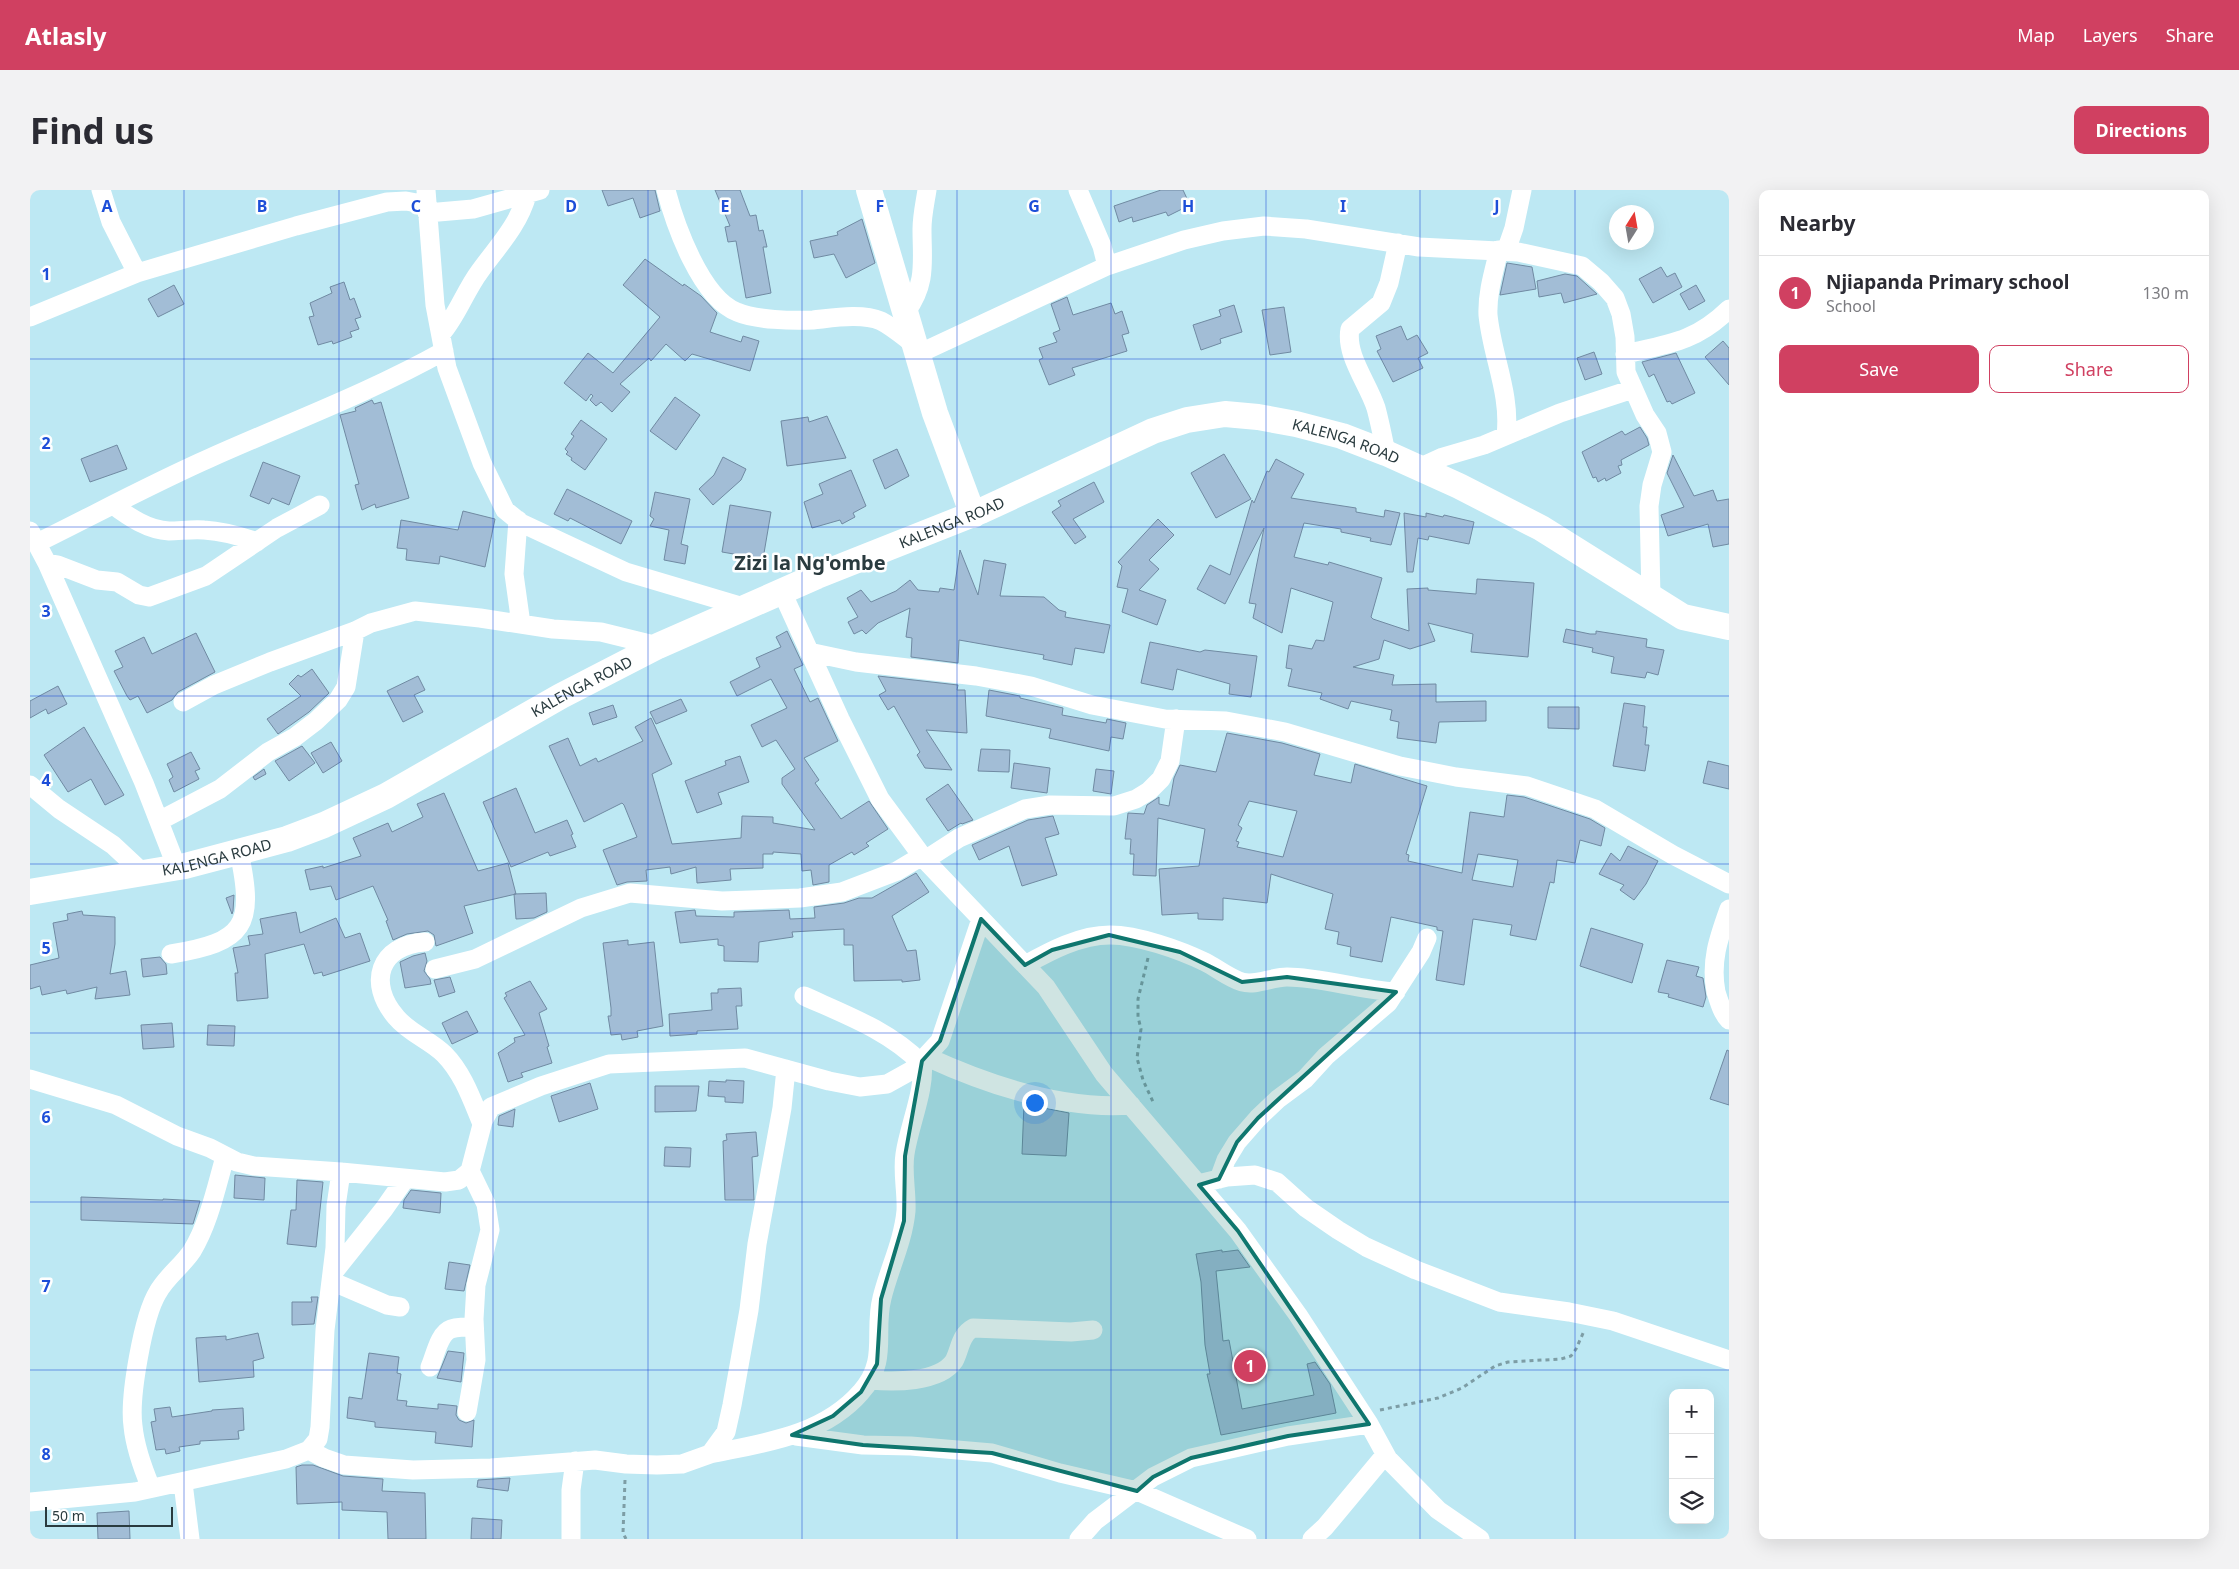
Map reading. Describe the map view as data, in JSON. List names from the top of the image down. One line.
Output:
{"streets":{"main road":["KALENGA ROAD"]},"districts":["Zizi la Ng'ombe"],"scale_bar":"50 m","north":"top","page":{"header":"Atlasly","nav":["Map","Layers","Share"],"buttons":["Directions",["Save","Share"]],"title":"Find us","heading":"Nearby","list":[{"mark":"1","name":"Njiapanda Primary school","note":"School","value":"130 m"}],"pins":"1","map_buttons":["+","−"],"scale":"50 m"},"grid":{"columns":["A","B","C","D","E","F","G","H","I","J"],"rows":["1","2","3","4","5","6","7","8"]}}
